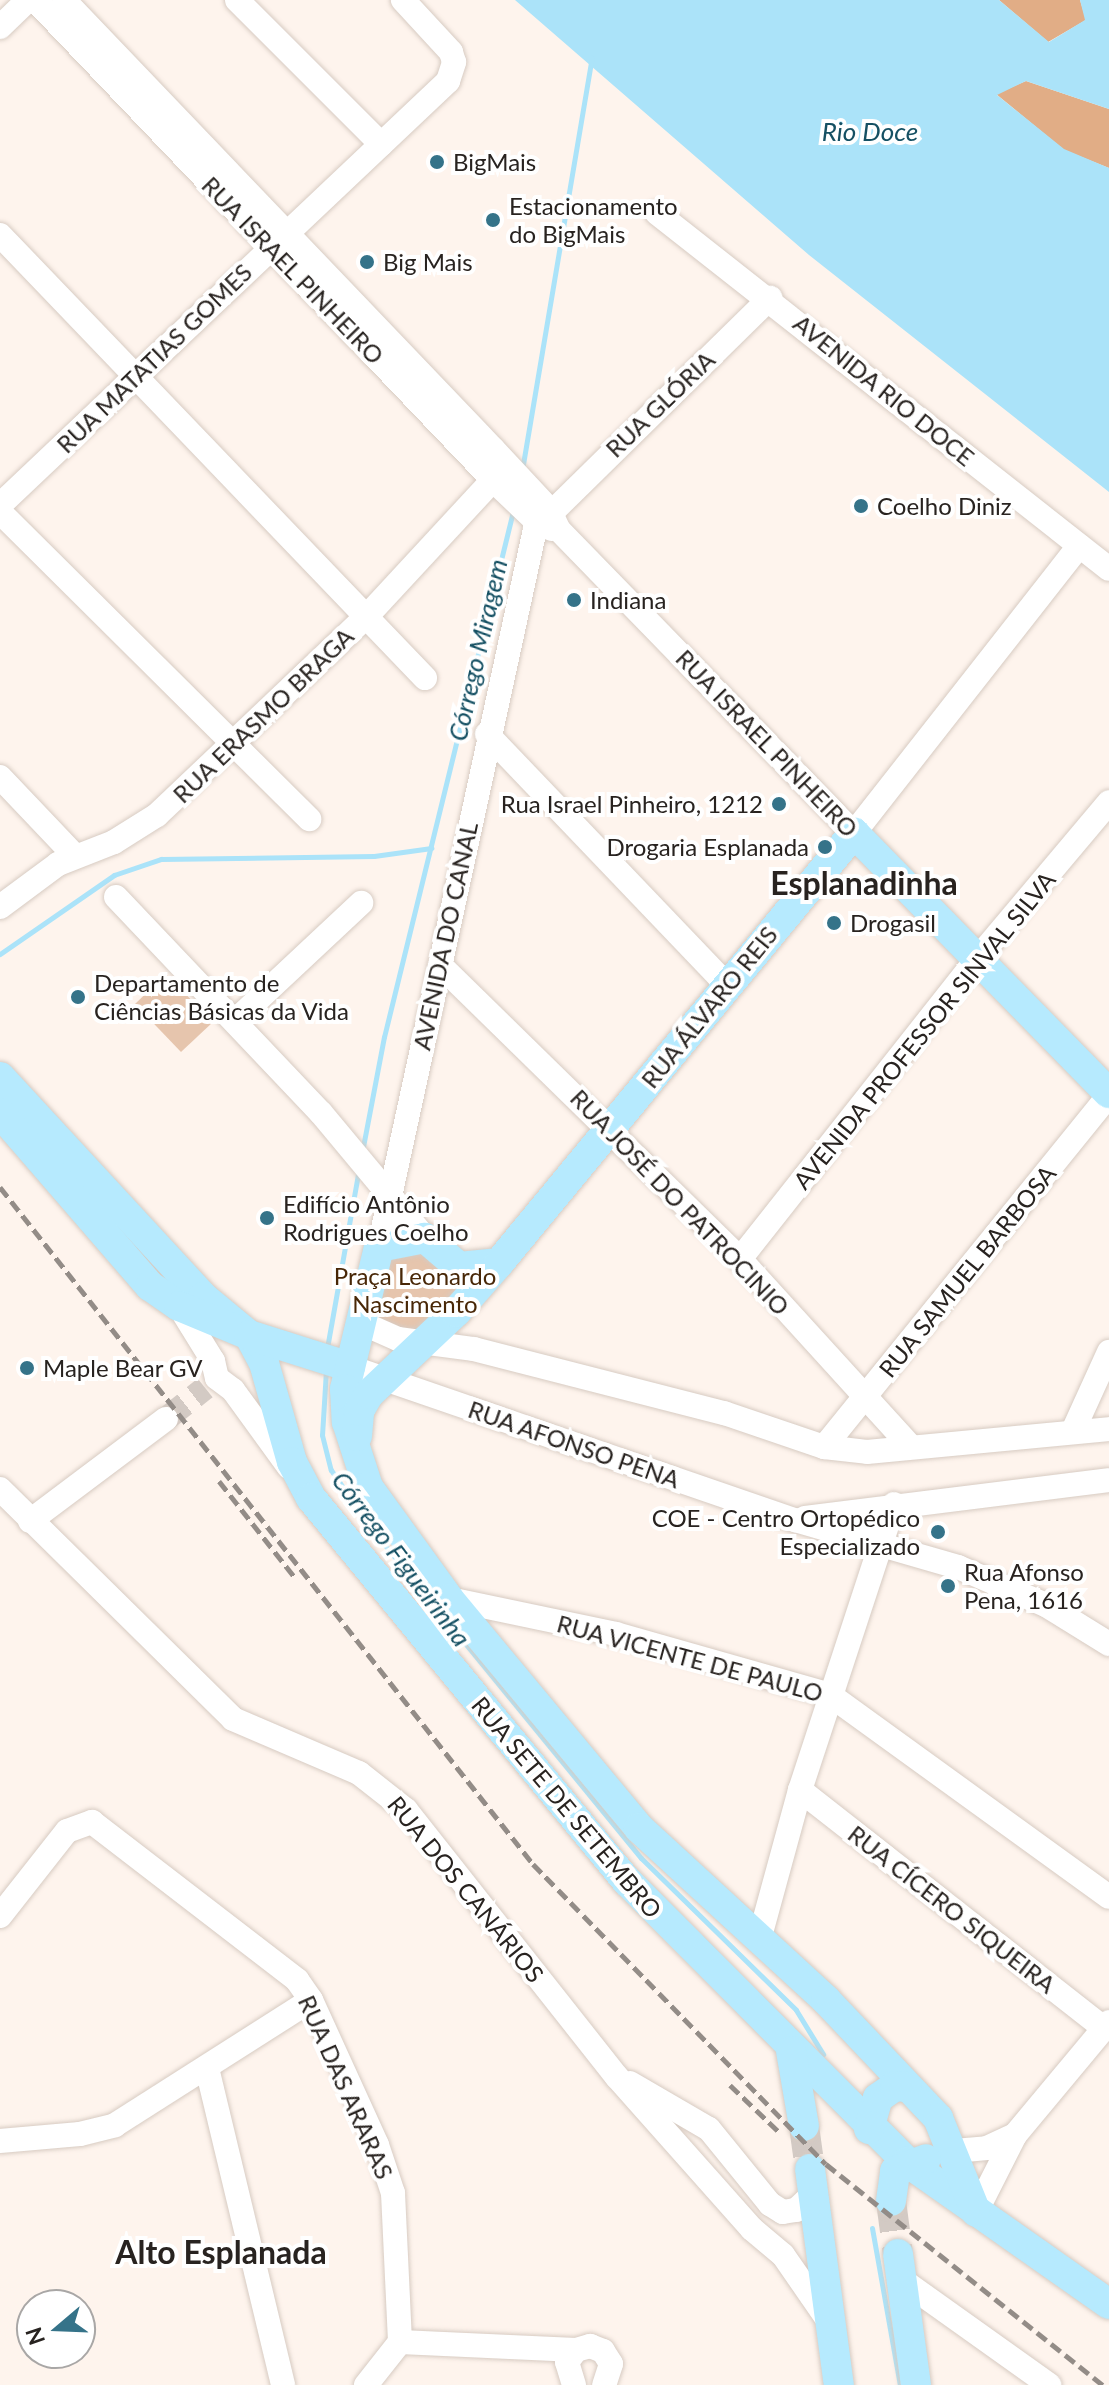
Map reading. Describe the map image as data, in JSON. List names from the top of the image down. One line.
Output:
{"streets":{"main road":["RUA ISRAEL PINHEIRO","AVENIDA DO CANAL","RUA ÁLVARO REIS","RUA SETE DE SETEMBRO"],"street":["RUA MATATIAS GOMES","AVENIDA RIO DOCE","RUA GLÓRIA","RUA ERASMO BRAGA","AVENIDA PROFESSOR SINVAL SILVA","RUA JOSÉ DO PATROCINIO","RUA SAMUEL BARBOSA","RUA AFONSO PENA","RUA VICENTE DE PAULO","RUA DOS CANÁRIOS","RUA CÍCERO SIQUEIRA","RUA DAS ARARAS"]},"crossings":[["RUA ISRAEL PINHEIRO","RUA MATATIAS GOMES"],["RUA ISRAEL PINHEIRO","RUA GLÓRIA"],["RUA ISRAEL PINHEIRO","RUA ERASMO BRAGA"],["RUA ISRAEL PINHEIRO","AVENIDA DO CANAL"],["RUA ISRAEL PINHEIRO","RUA ÁLVARO REIS"],["RUA ISRAEL PINHEIRO","AVENIDA PROFESSOR SINVAL SILVA"],["RUA ISRAEL PINHEIRO","RUA SAMUEL BARBOSA"],["AVENIDA RIO DOCE","RUA GLÓRIA"],["AVENIDA RIO DOCE","RUA ÁLVARO REIS"],["RUA GLÓRIA","AVENIDA DO CANAL"],["AVENIDA DO CANAL","RUA ÁLVARO REIS"],["AVENIDA DO CANAL","RUA JOSÉ DO PATROCINIO"],["AVENIDA DO CANAL","RUA AFONSO PENA"],["AVENIDA DO CANAL","RUA SETE DE SETEMBRO"],["RUA ÁLVARO REIS","RUA JOSÉ DO PATROCINIO"],["RUA ÁLVARO REIS","RUA AFONSO PENA"],["RUA ÁLVARO REIS","RUA SETE DE SETEMBRO"],["AVENIDA PROFESSOR SINVAL SILVA","RUA JOSÉ DO PATROCINIO"],["RUA JOSÉ DO PATROCINIO","RUA SAMUEL BARBOSA"],["RUA AFONSO PENA","RUA SETE DE SETEMBRO"],["RUA VICENTE DE PAULO","RUA SETE DE SETEMBRO"]],"districts":["Esplanadinha","Alto Esplanada"],"water":["Rio Doce","Córrego Miragem","Córrego Figueirinha"],"parks":["Praça Leonardo Nascimento"],"places":["BigMais","Estacionamento do BigMais","Big Mais","Coelho Diniz","Indiana","Rua Israel Pinheiro, 1212","Drogaria Esplanada","Drogasil","Departamento de Ciências Básicas da Vida","Edifício Antônio Rodrigues Coelho","Maple Bear GV","COE - Centro Ortopédico Especializado","Rua Afonso Pena, 1616"],"north":"left"}
